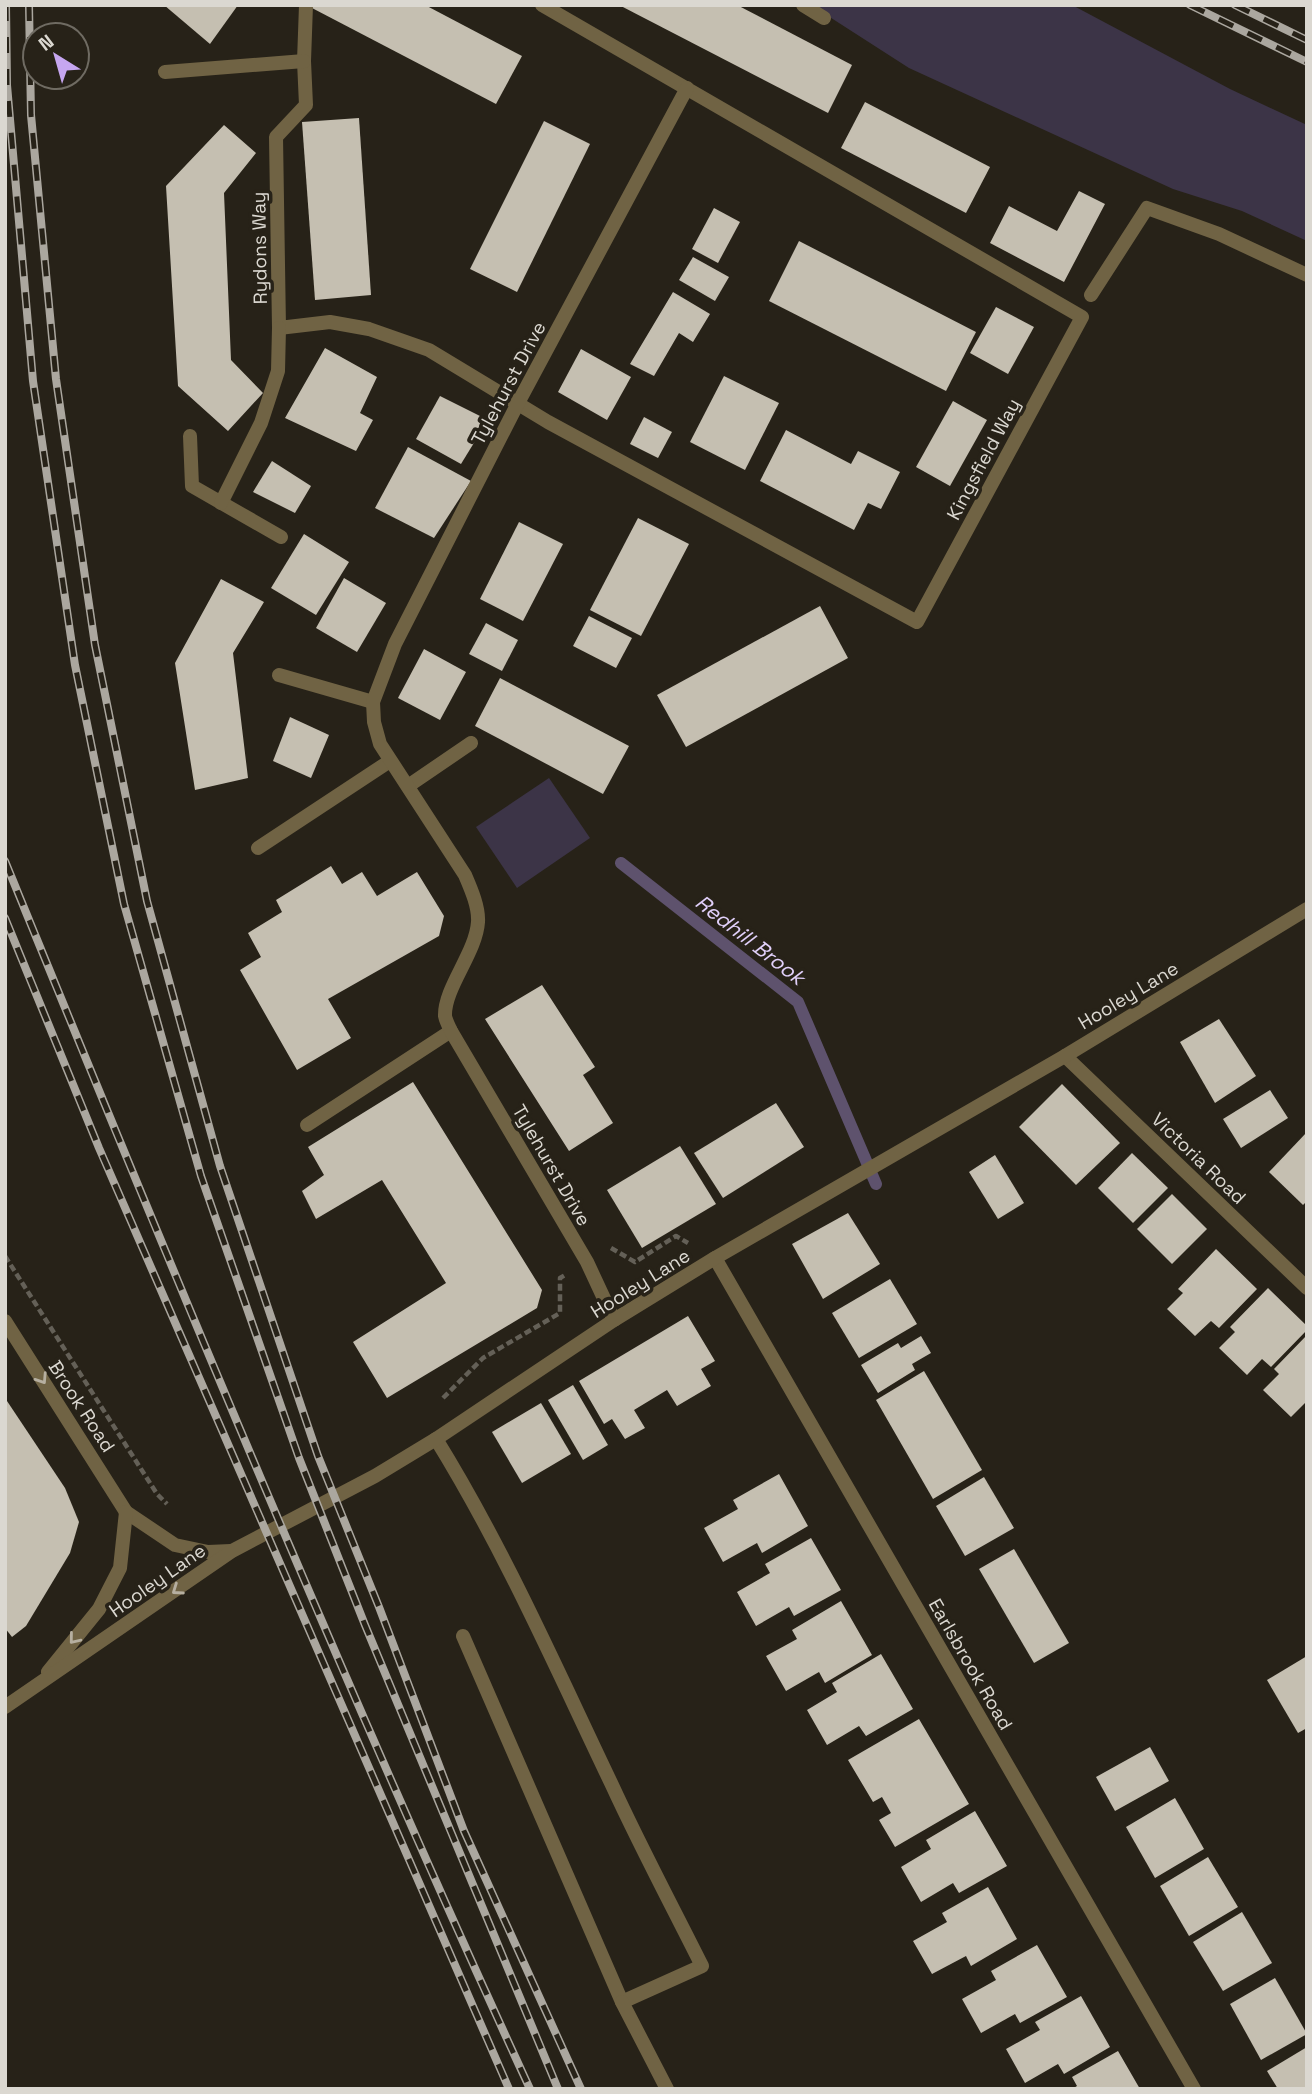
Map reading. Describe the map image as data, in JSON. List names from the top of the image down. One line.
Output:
{"streets":{"street":["Rydons Way","Tylehurst Drive","Kingsfield Way","Hooley Lane","Victoria Road","Brook Road","Earlsbrook Road"]},"crossings":[["Rydons Way","Tylehurst Drive"],["Rydons Way","Kingsfield Way"],["Tylehurst Drive","Kingsfield Way"],["Tylehurst Drive","Hooley Lane"],["Hooley Lane","Victoria Road"],["Hooley Lane","Brook Road"],["Hooley Lane","Earlsbrook Road"]],"one_way":["Brook Road"],"water":["Redhill Brook"],"north":"top left"}
